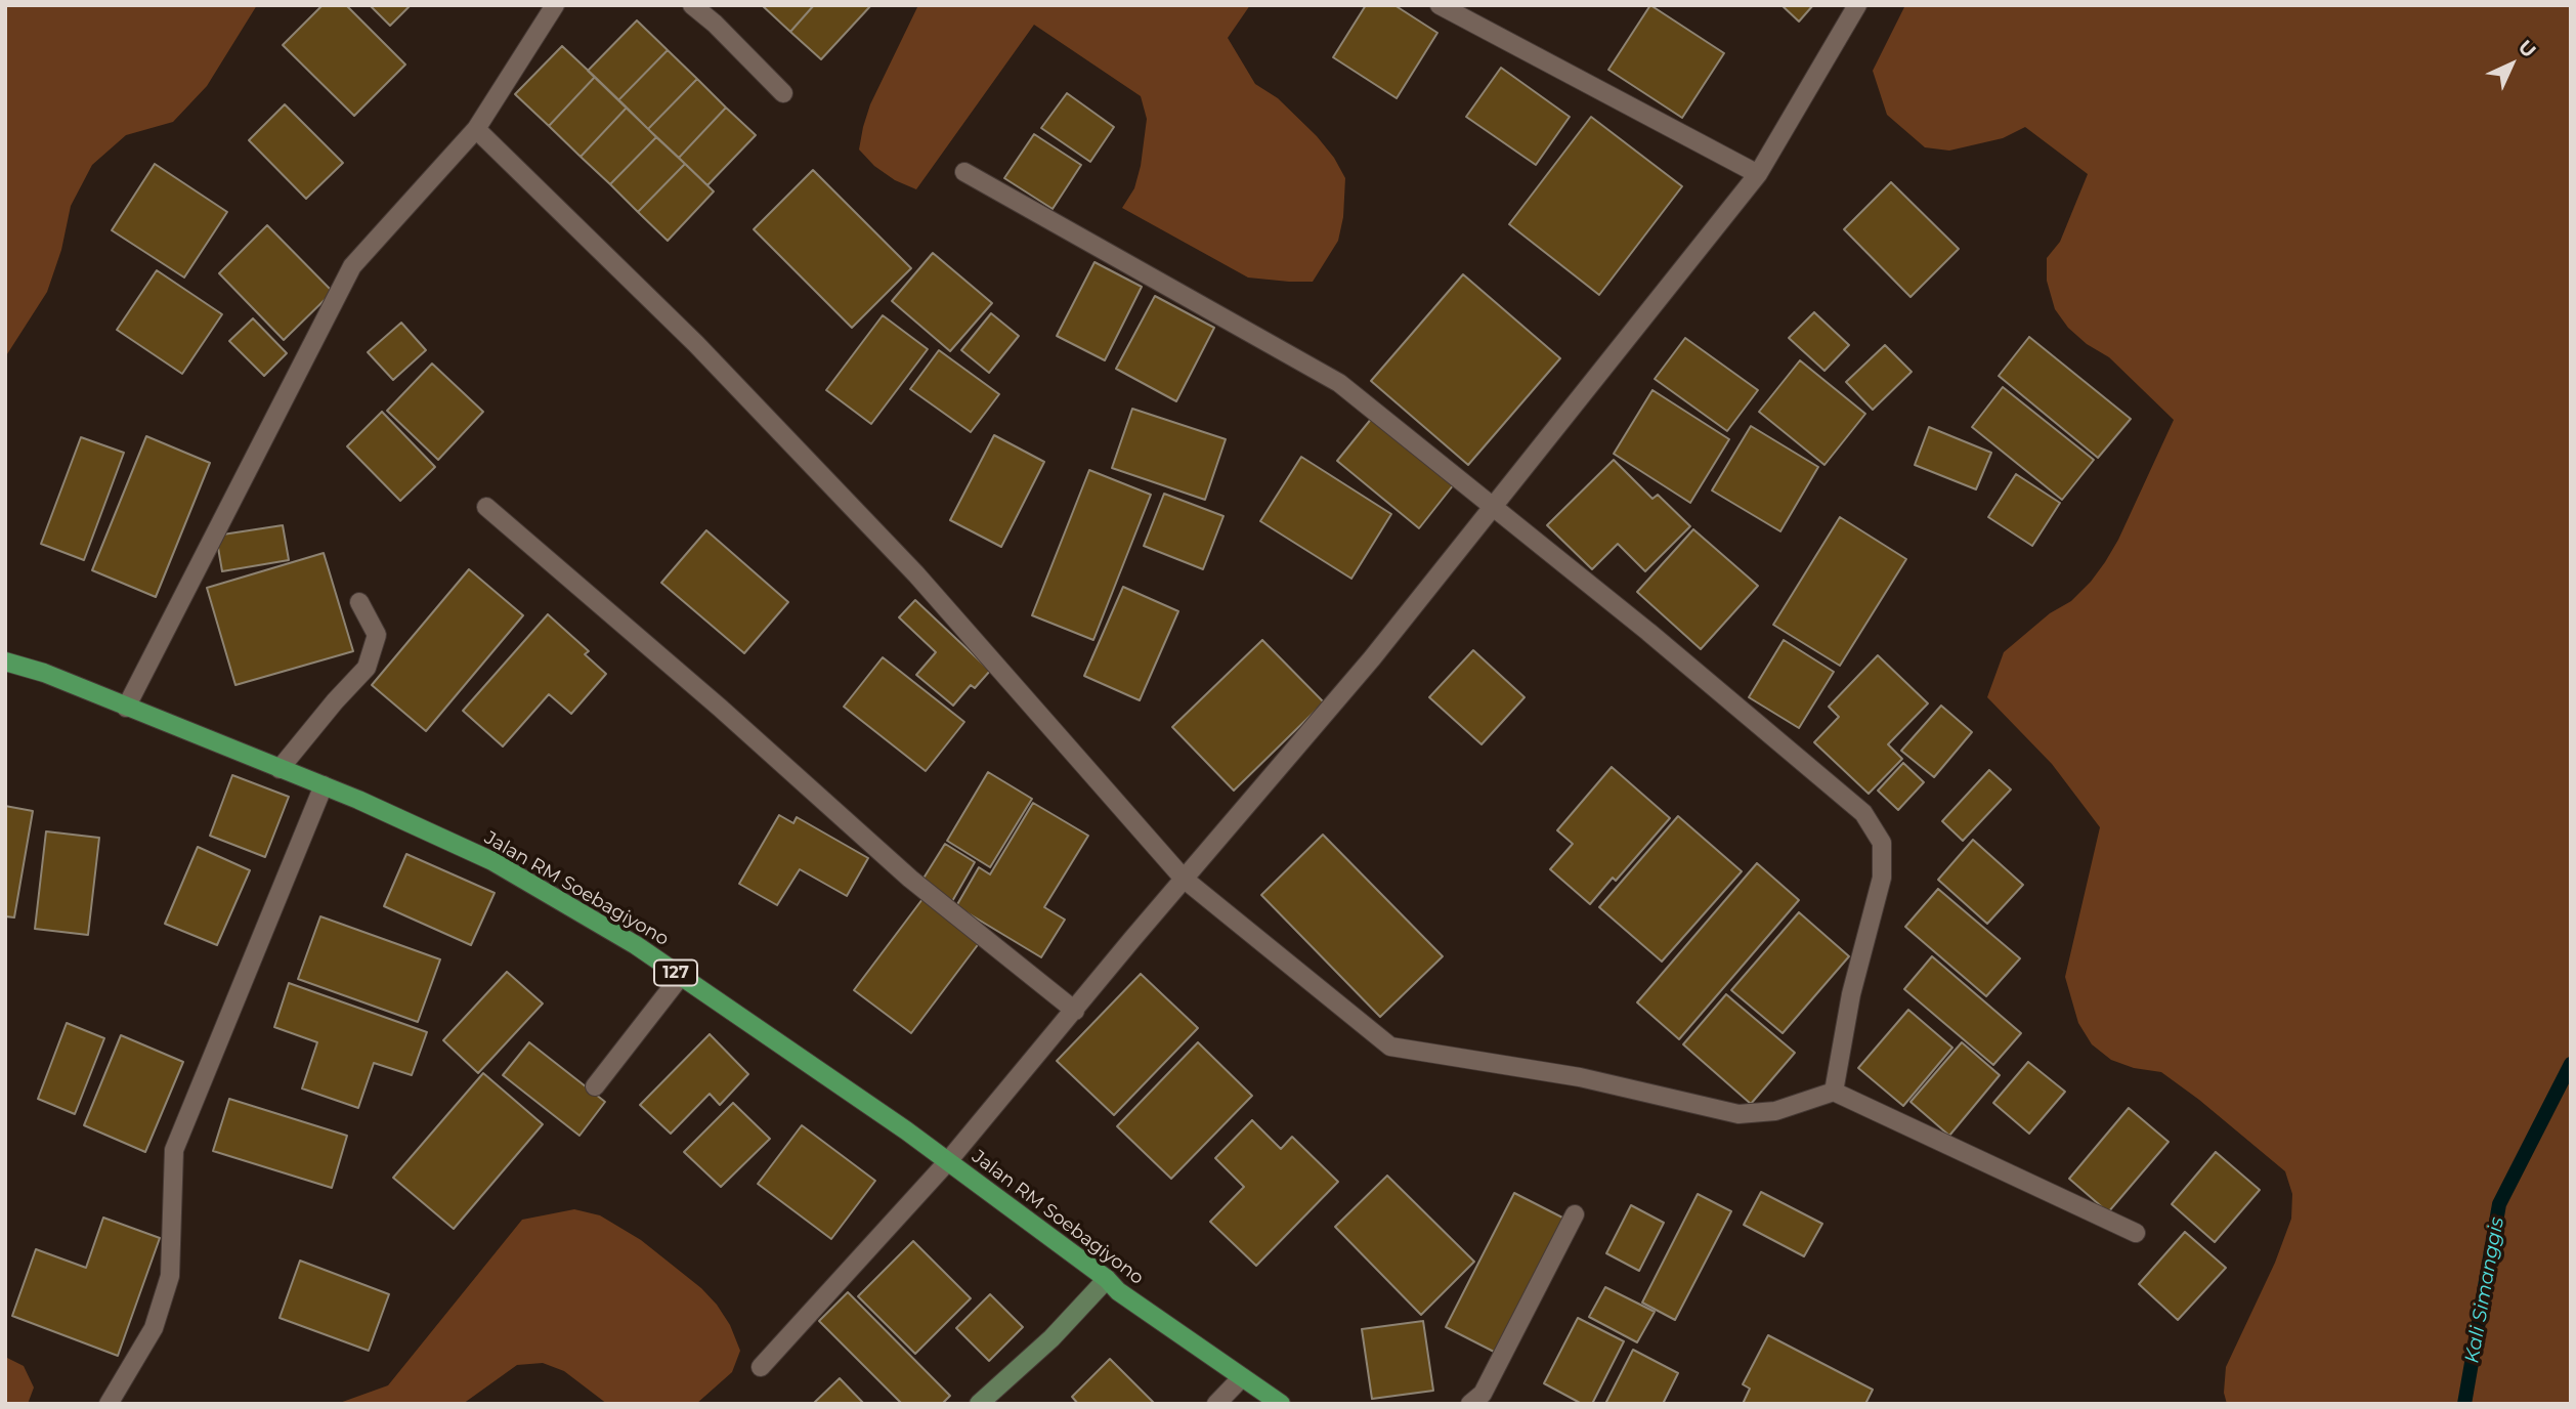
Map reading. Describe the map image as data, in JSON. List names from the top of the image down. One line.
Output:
{"streets":{"main road":["Jalan RM Soebagiyono","127"]},"water":["Kali Simanggis"],"north":"top right"}
